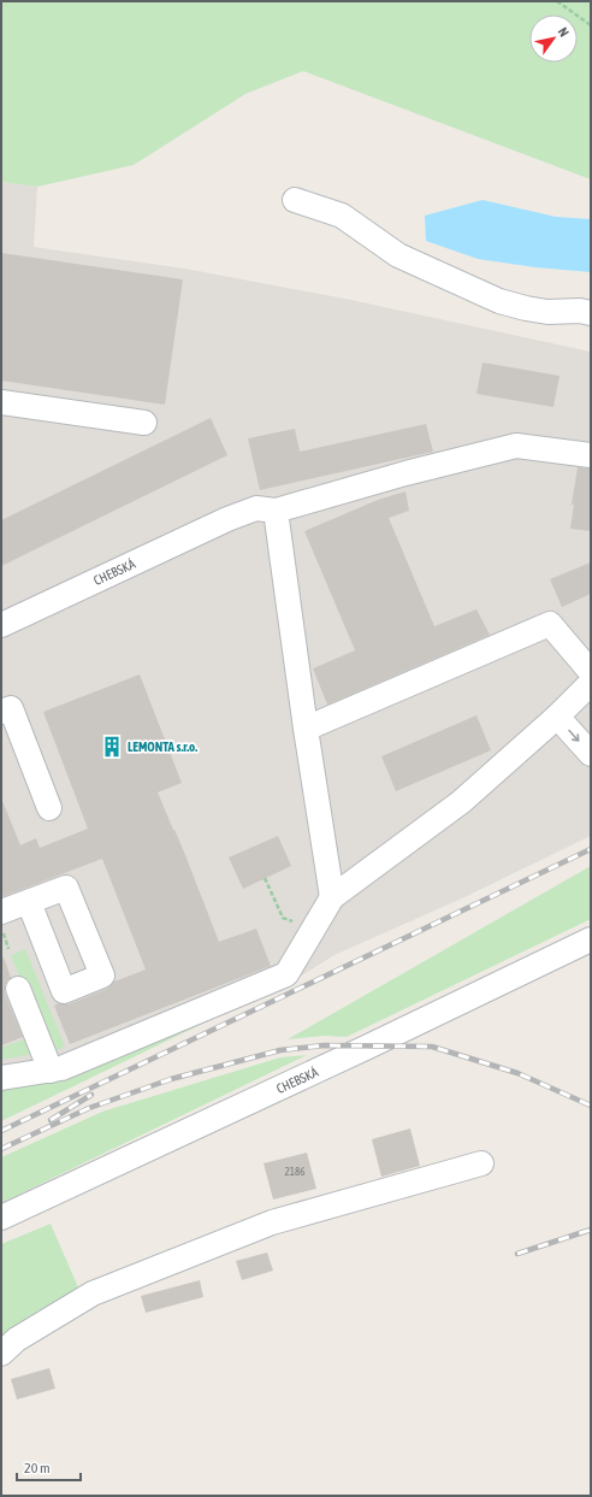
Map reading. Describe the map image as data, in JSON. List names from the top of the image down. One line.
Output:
{"streets":{"street":["CHEBSKÁ"]},"places":{"building":["LEMONTA s.r.o."]},"house_numbers":["2186"],"scale_bar":"20 m","north":"top right"}
